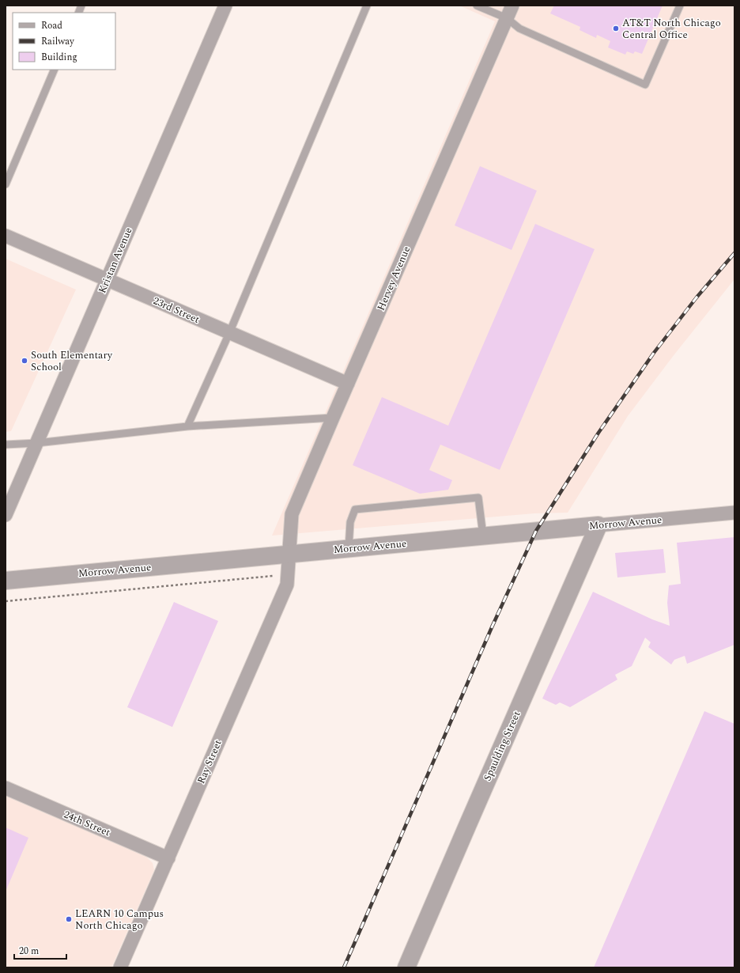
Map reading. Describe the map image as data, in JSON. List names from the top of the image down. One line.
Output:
{"streets":{"street":["Kristan Avenue","Hervey Avenue","23rd Street","Morrow Avenue","Spaulding Street","Ray Street","24th Street"]},"crossings":[["Kristan Avenue","23rd Street"],["Hervey Avenue","23rd Street"],["Hervey Avenue","Morrow Avenue"],["Hervey Avenue","Ray Street"],["Morrow Avenue","Spaulding Street"],["Morrow Avenue","Ray Street"],["Ray Street","24th Street"]],"places":["AT&T North Chicago Central Office","South Elementary School","LEARN 10 Campus North Chicago"],"legend":["Road","Railway","Building"],"scale_bar":"20 m"}
